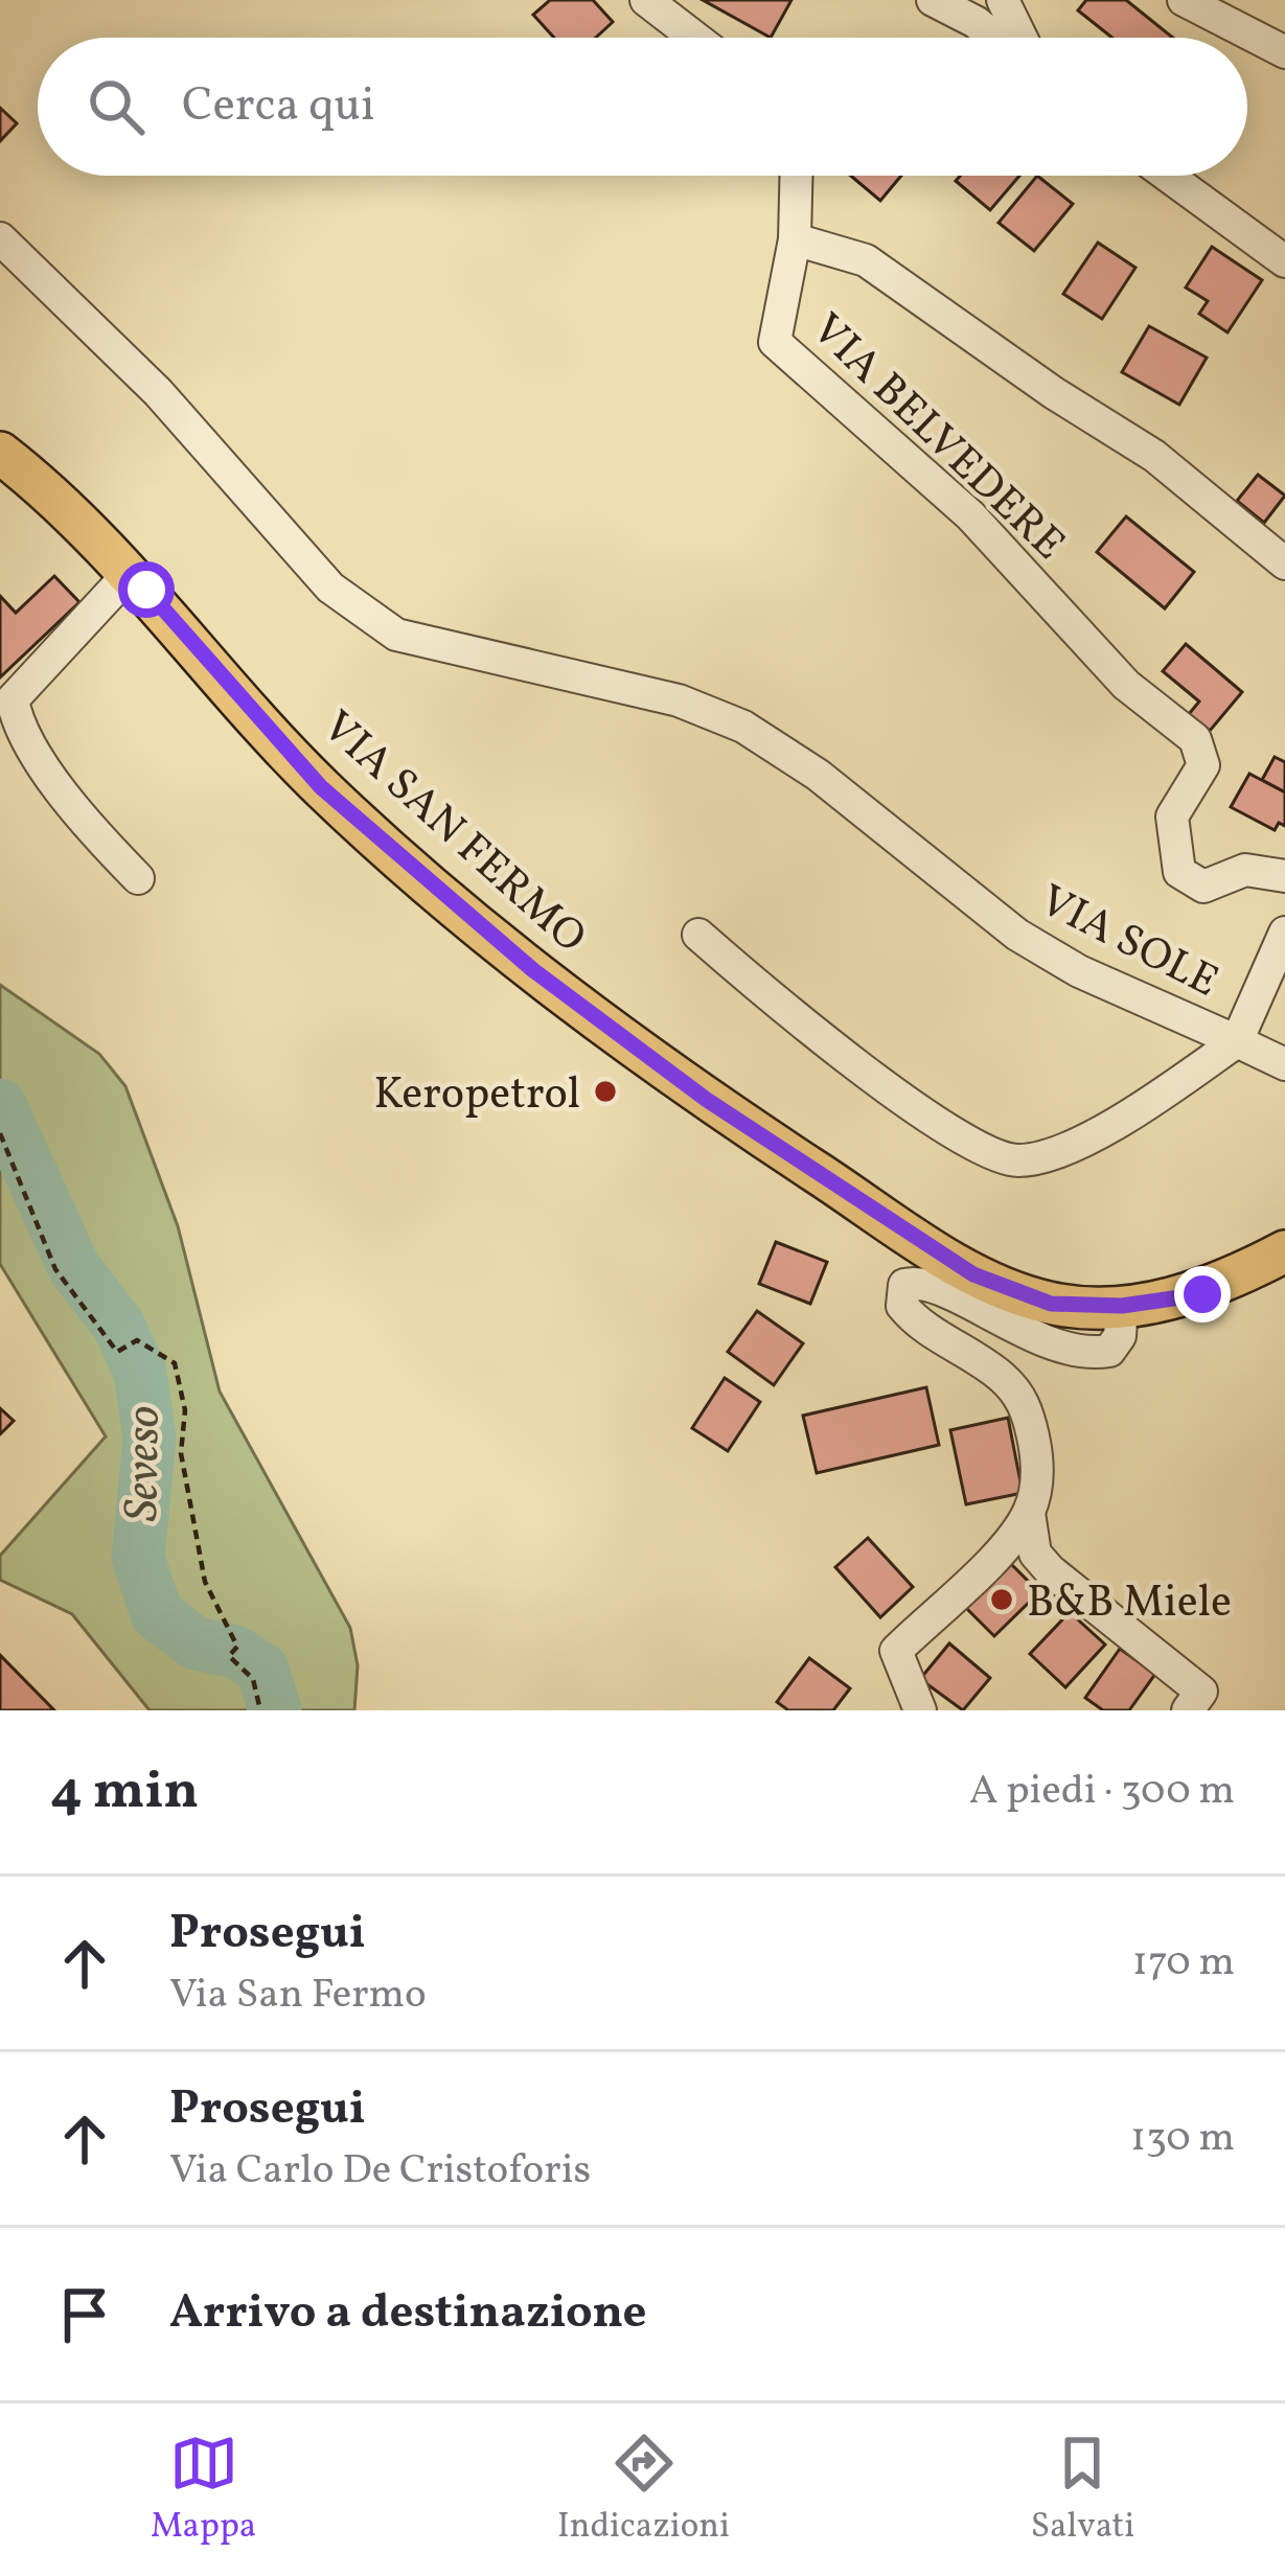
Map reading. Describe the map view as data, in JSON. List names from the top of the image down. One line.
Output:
{"streets":{"main road":["VIA SAN FERMO"],"street":["VIA BELVEDERE","VIA SOLE"]},"water":["Seveso"],"places":["Keropetrol","B&B Miele"],"page":{"search":"Cerca qui","heading":["4 min","A piedi · 300 m"],"list":[["Prosegui","Via San Fermo","170 m"],["Prosegui","Via Carlo De Cristoforis","130 m"],"Arrivo a destinazione"],"nav":["Mappa","Indicazioni","Salvati"]}}
